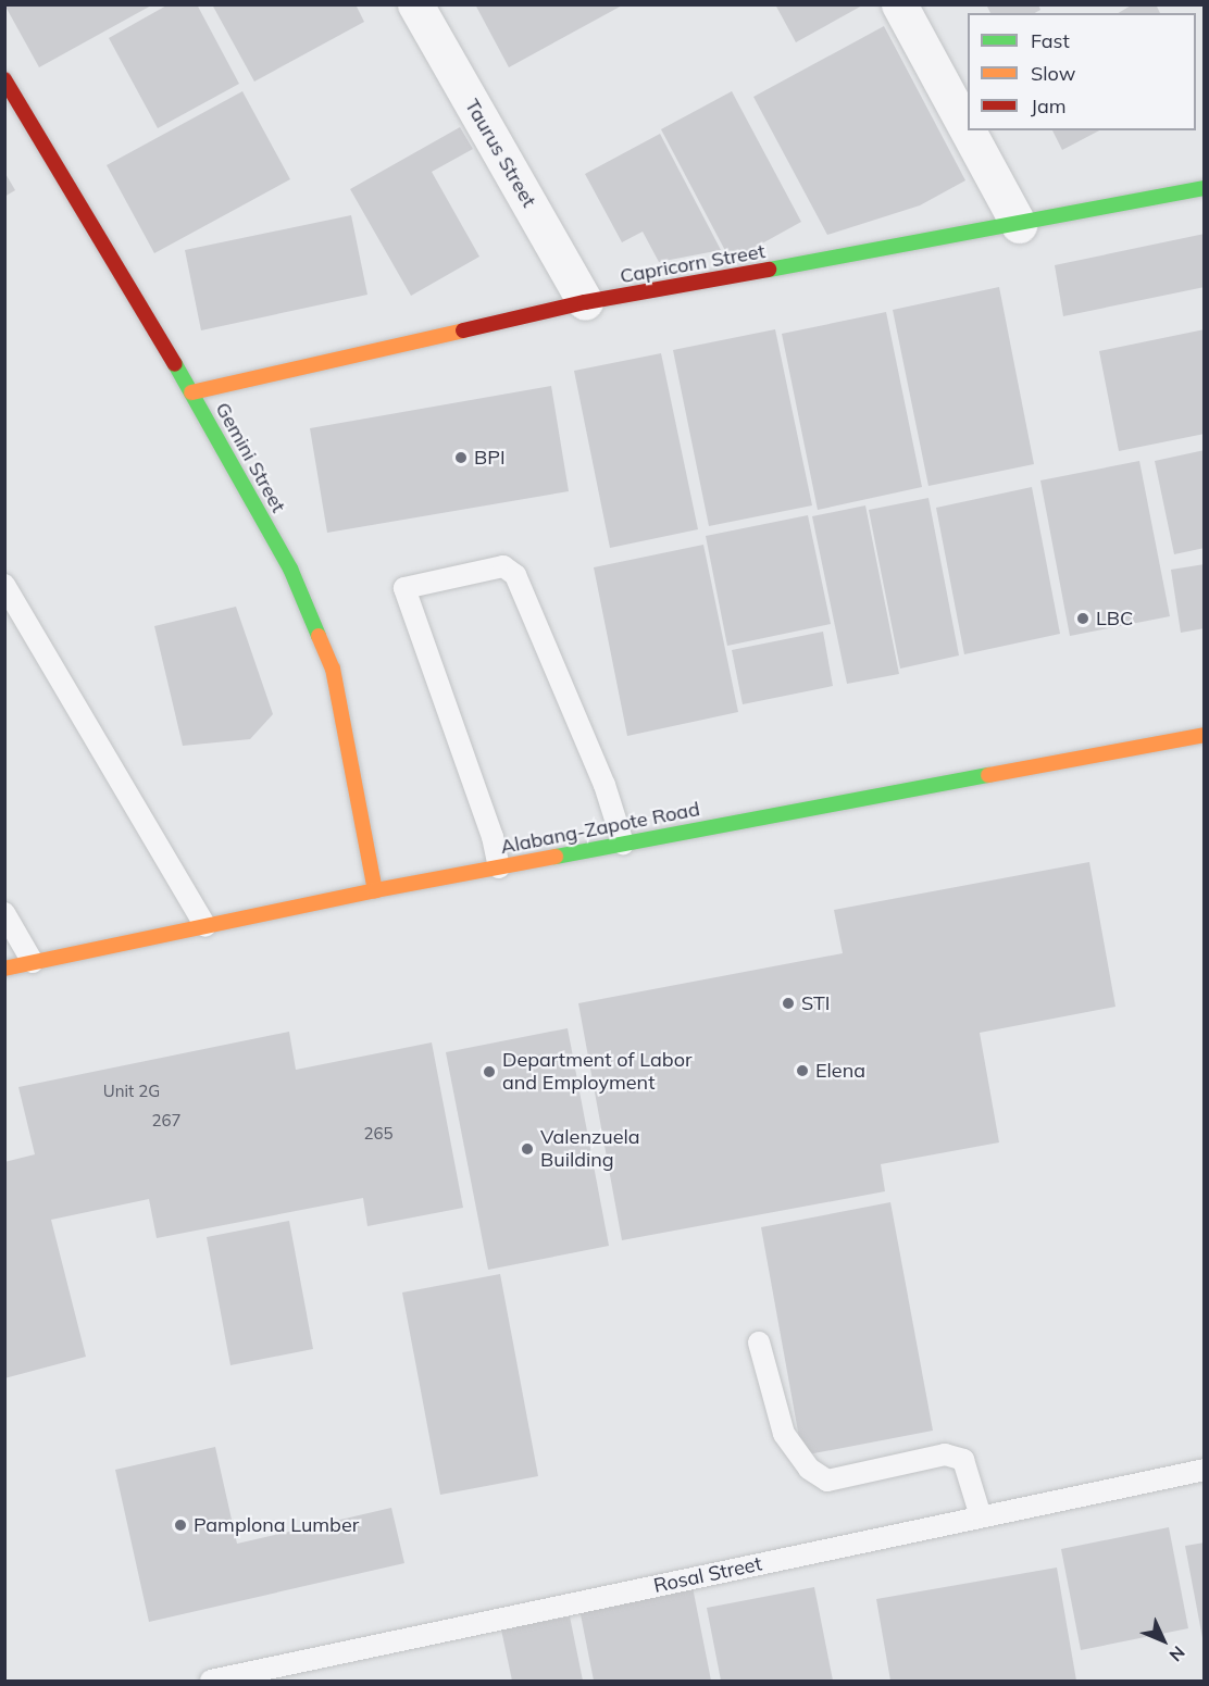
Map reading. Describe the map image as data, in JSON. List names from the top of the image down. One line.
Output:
{"streets":{"main road":["Capricorn Street","Gemini Street","Alabang-Zapote Road"],"street":["Taurus Street"],"lane":["Rosal Street"]},"crossings":[["Taurus Street","Capricorn Street"],["Capricorn Street","Gemini Street"],["Gemini Street","Alabang-Zapote Road"]],"places":["BPI","LBC","STI","Elena","Department of Labor and Employment","Valenzuela Building","Pamplona Lumber"],"house_numbers":["Unit 2G","267","265"],"legend":["Fast","Slow","Jam"],"north":"bottom right"}
